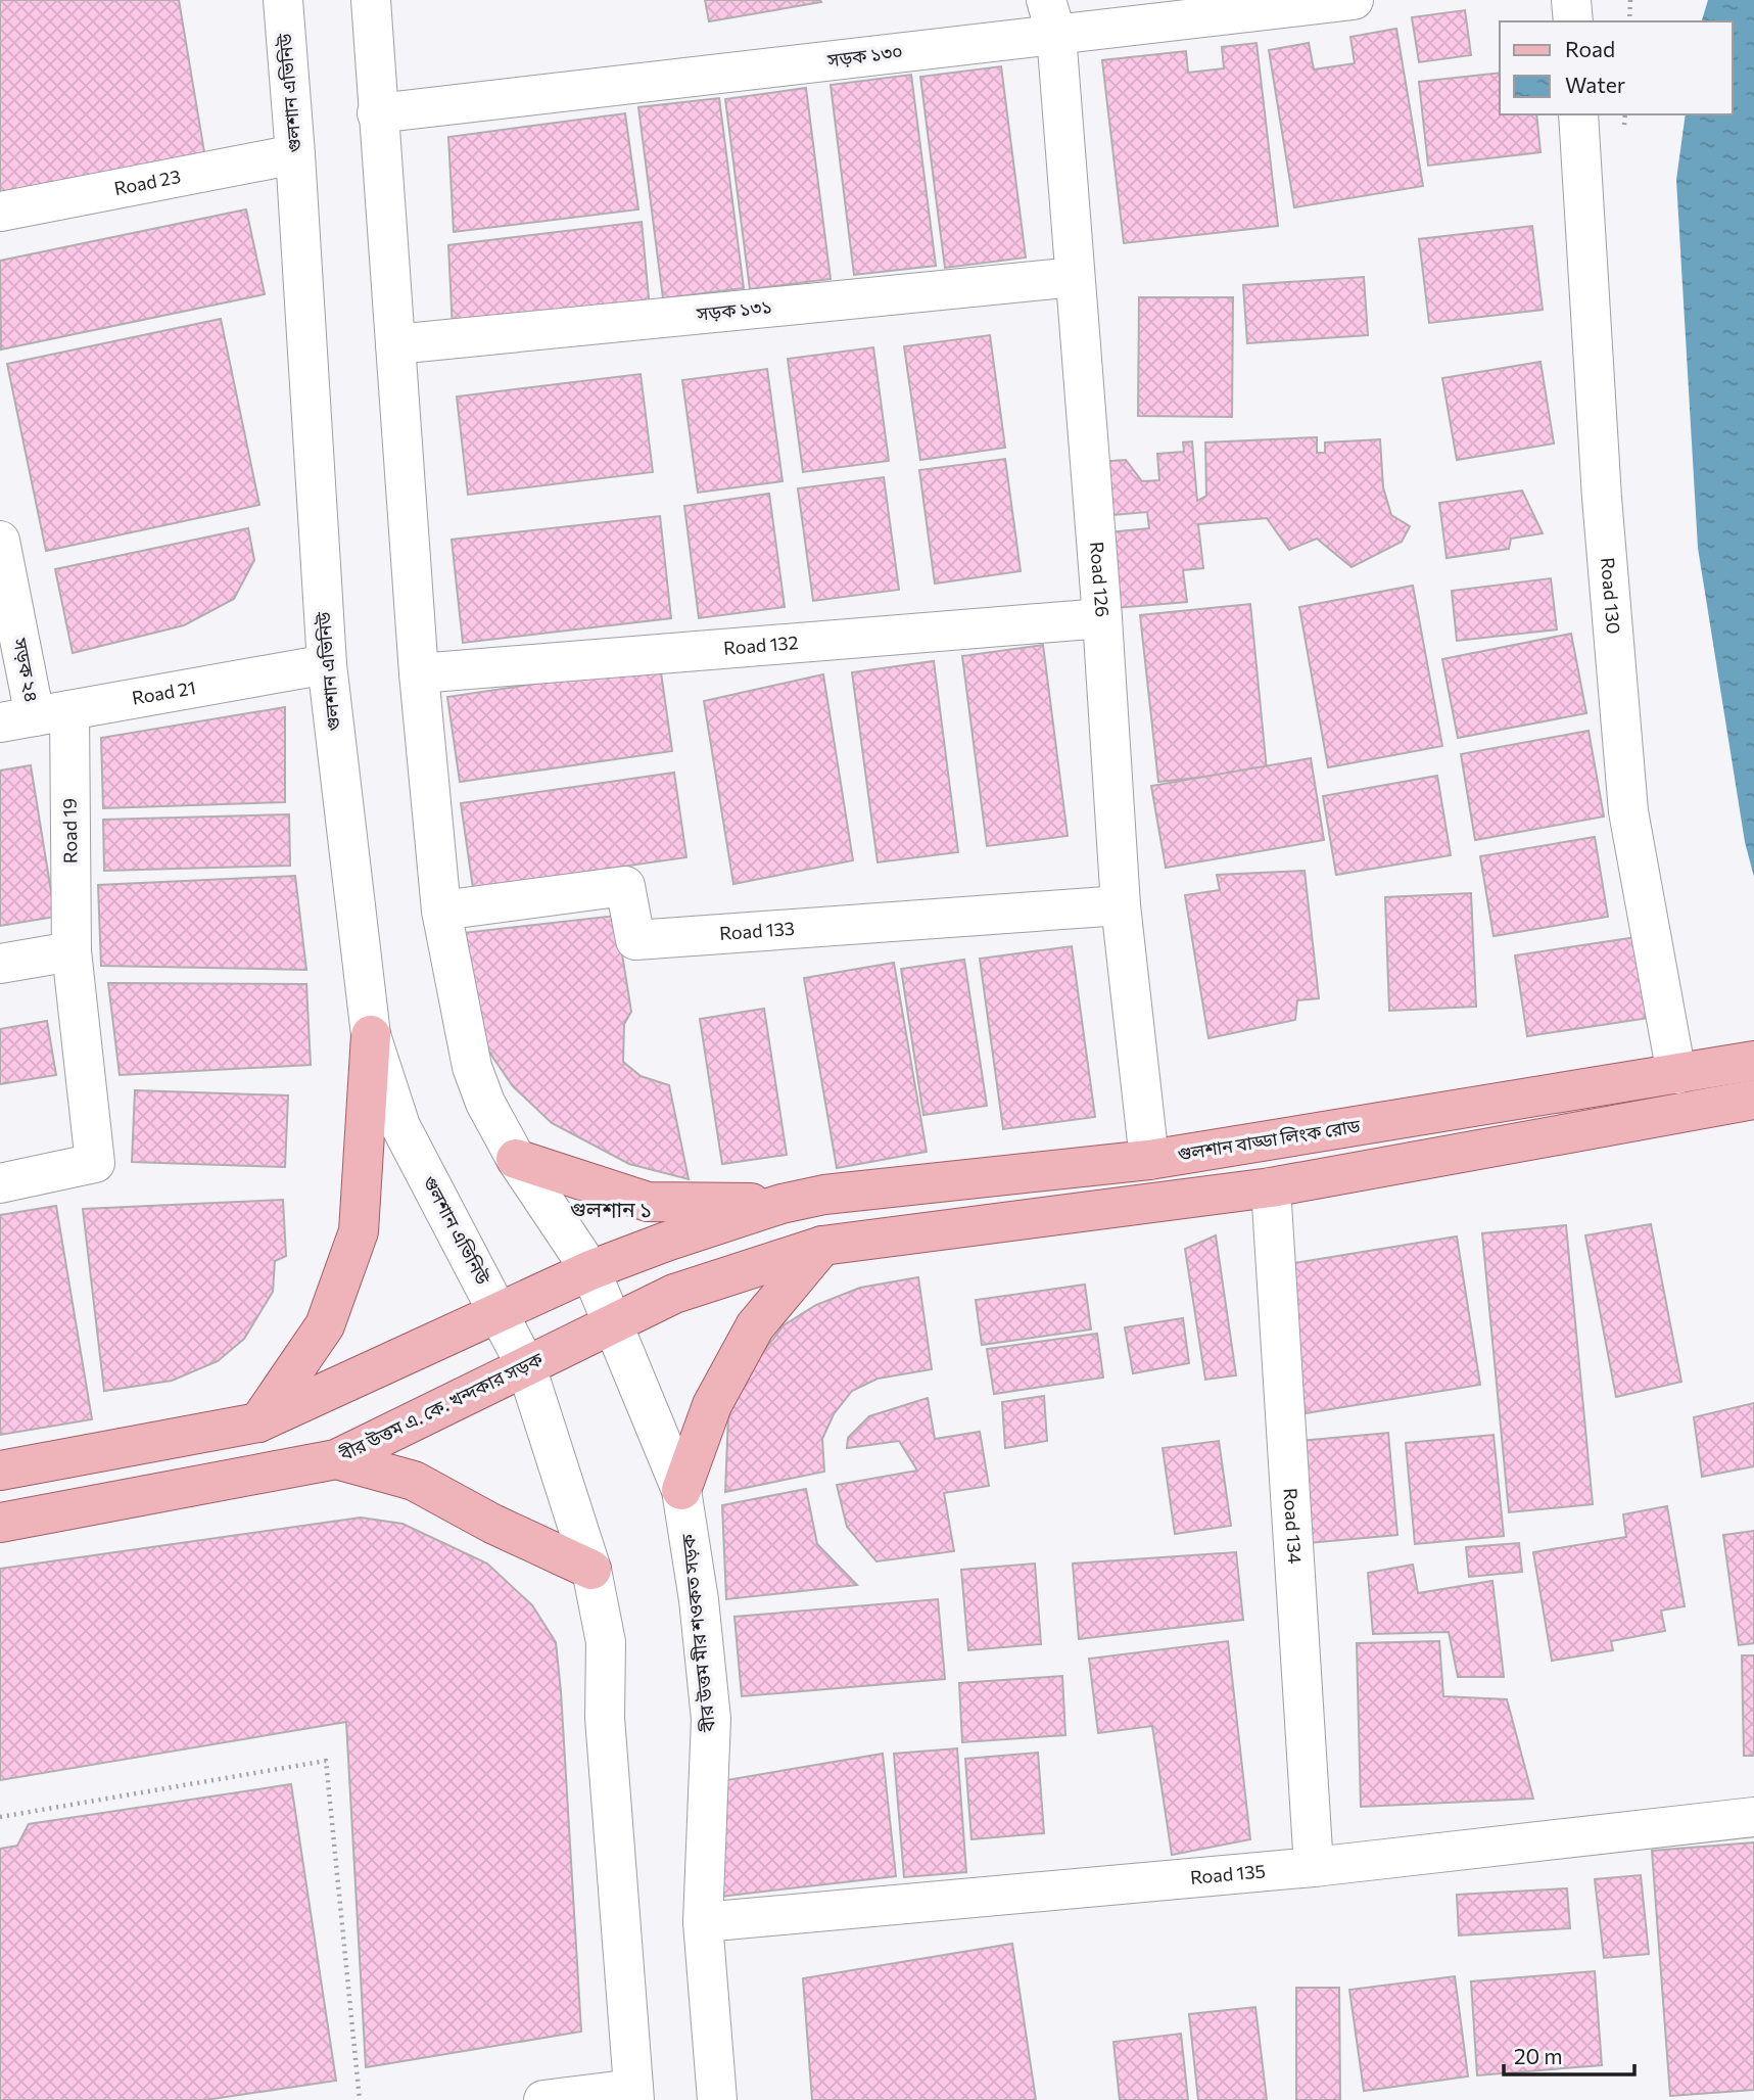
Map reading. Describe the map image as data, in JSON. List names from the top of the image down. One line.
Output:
{"streets":{"main road":["গুলশান বাড্ডা লিংক রোড","বীর উত্তম এ. কে. খন্দকার সড়ক"],"street":["সড়ক ১৩০","গুলশান এভিনিউ","Road 23","সড়ক ১৩১","Road 126","Road 130","Road 132","সড়ক ২৪","Road 21","Road 19","Road 133","Road 134","বীর উত্তম মীর শওকত সড়ক","Road 135"]},"crossings":[["সড়ক ১৩০","Road 126"],["গুলশান এভিনিউ","Road 23"],["গুলশান এভিনিউ","Road 21"],["সড়ক ১৩১","Road 126"],["Road 126","Road 132"],["Road 126","Road 133"],["Road 126","গুলশান বাড্ডা লিংক রোড"],["Road 130","গুলশান বাড্ডা লিংক রোড"],["সড়ক ২৪","Road 21"],["সড়ক ২৪","Road 19"],["Road 21","Road 19"],["বীর উত্তম এ. কে. খন্দকার সড়ক","বীর উত্তম মীর শওকত সড়ক"],["Road 134","Road 135"],["বীর উত্তম মীর শওকত সড়ক","Road 135"]],"districts":["গুলশান ১"],"legend":["Road","Water"],"scale_bar":"20 m"}
